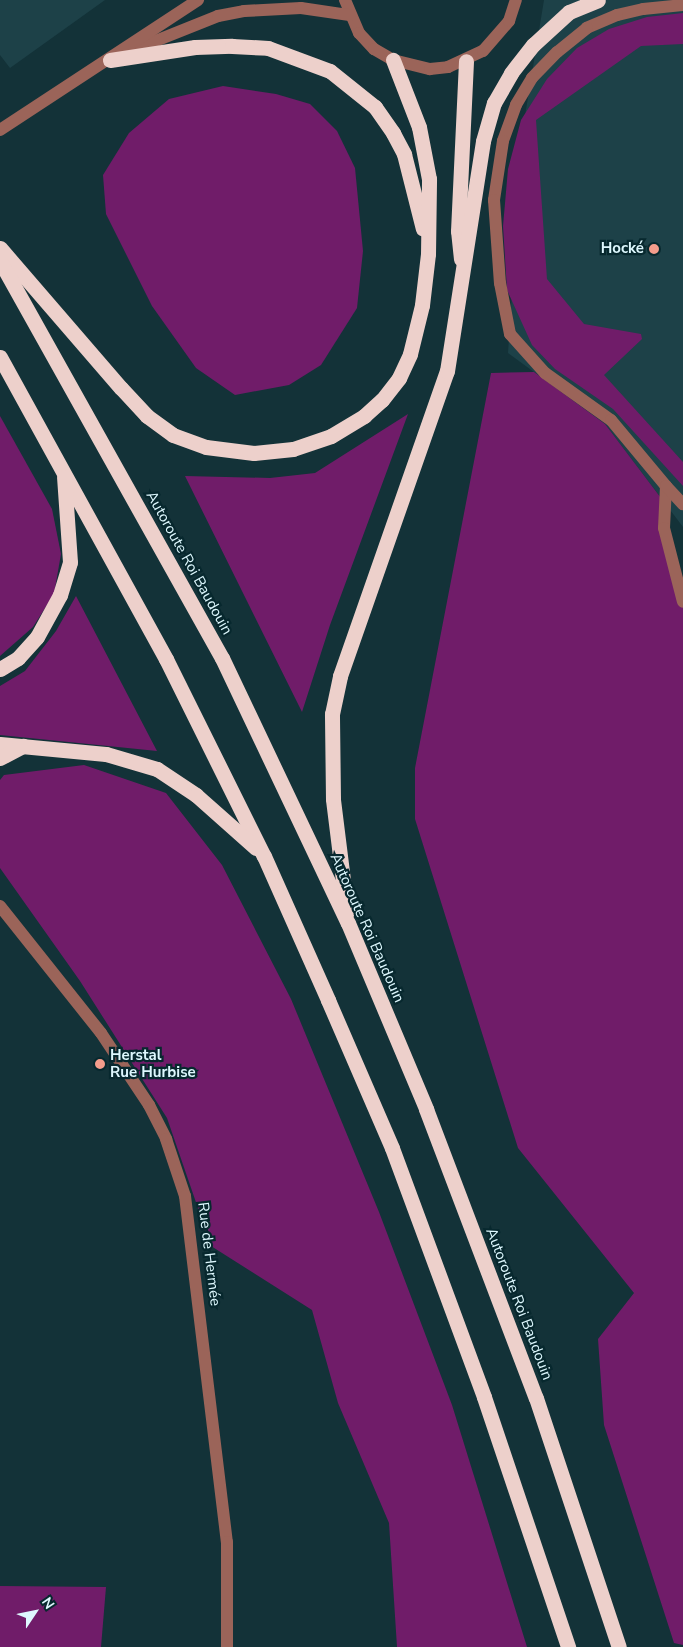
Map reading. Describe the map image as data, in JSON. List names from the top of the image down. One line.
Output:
{"streets":{"highway":["Autoroute Roi Baudouin"],"street":["Rue de Hermée"]},"places":["Hocké","Herstal Rue Hurbise"],"north":"top right"}
